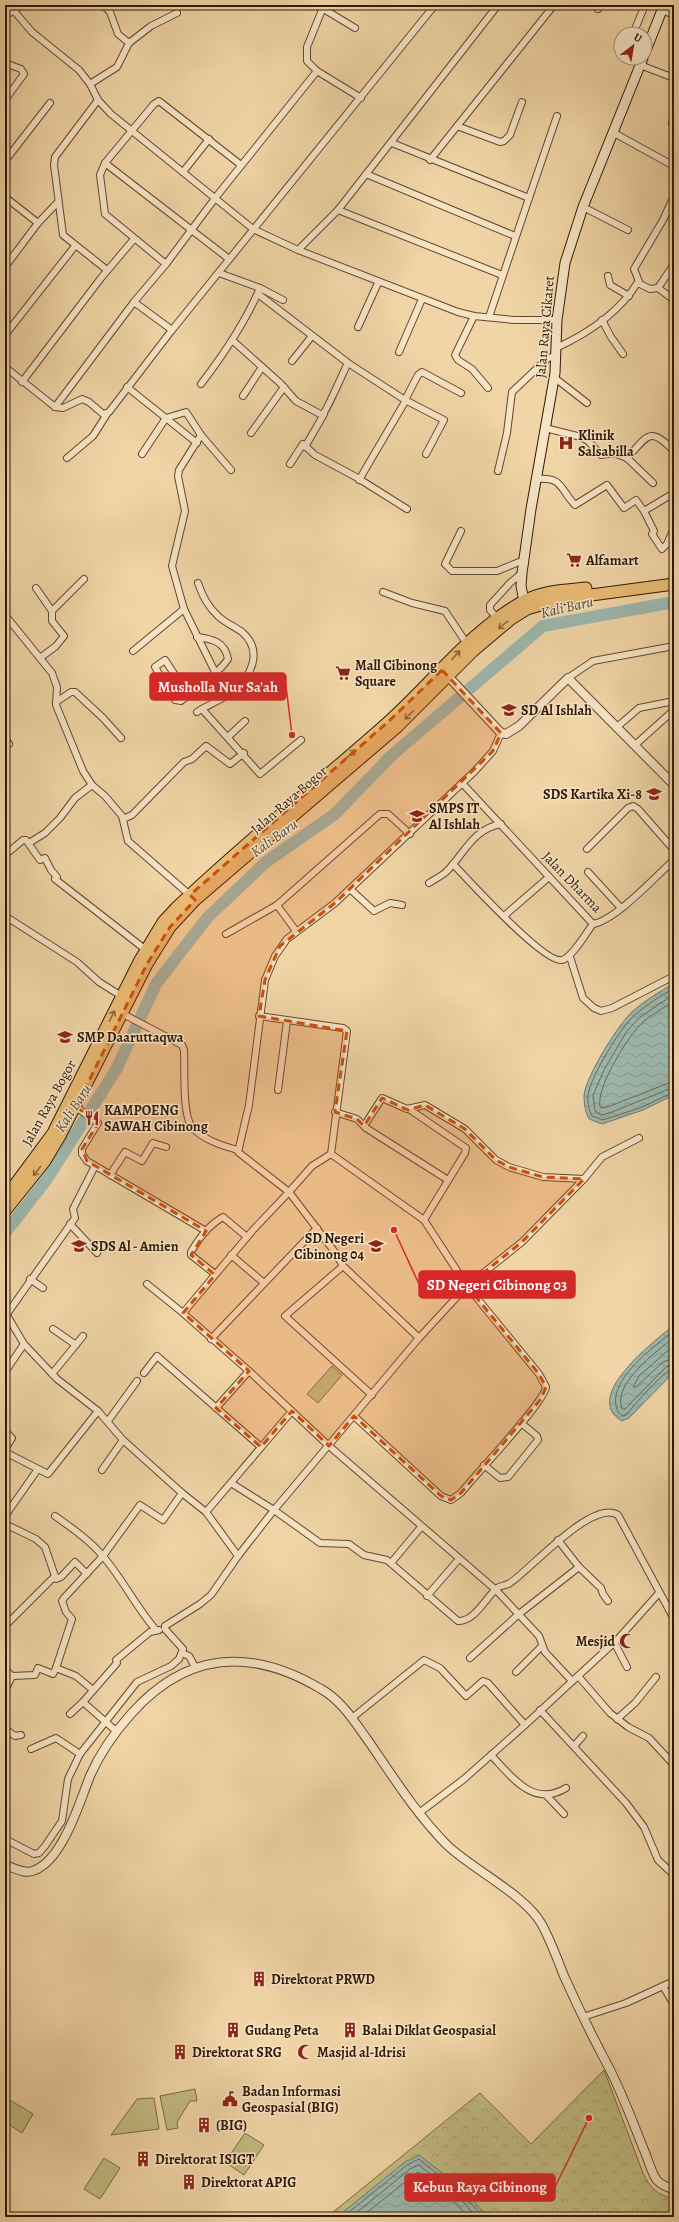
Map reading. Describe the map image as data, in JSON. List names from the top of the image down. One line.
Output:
{"streets":{"highway":["Jalan Raya Bogor"],"main road":["Jalan Raya Cikaret"],"street":["Jalan Dharma"]},"crossings":[["Jalan Raya Cikaret","Jalan Raya Bogor"]],"water":["Kali Baru"],"places":{"hospital":["Klinik Salsabilla"],"supermarket":["Alfamart","Mall Cibinong Square"],"school or university":["SD Al Ishlah","SDS Kartika Xi-8","SMPS IT Al Ishlah","SMP Daaruttaqwa","SDS Al - Amien","SD Negeri Cibinong 04"],"other":["Musholla Nur Sa'ah","SD Negeri Cibinong 03","Kebun Raya Cibinong"],"restaurant":["KAMPOENG SAWAH Cibinong"],"mosque":["Mesjid","Masjid al-Idrisi"],"building":["Direktorat PRWD","Gudang Peta","Balai Diklat Geospasial","Direktorat SRG","(BIG)","Direktorat ISIGT","Direktorat APIG"],"public building":["Badan Informasi Geospasial (BIG)"]},"north":"top right"}
